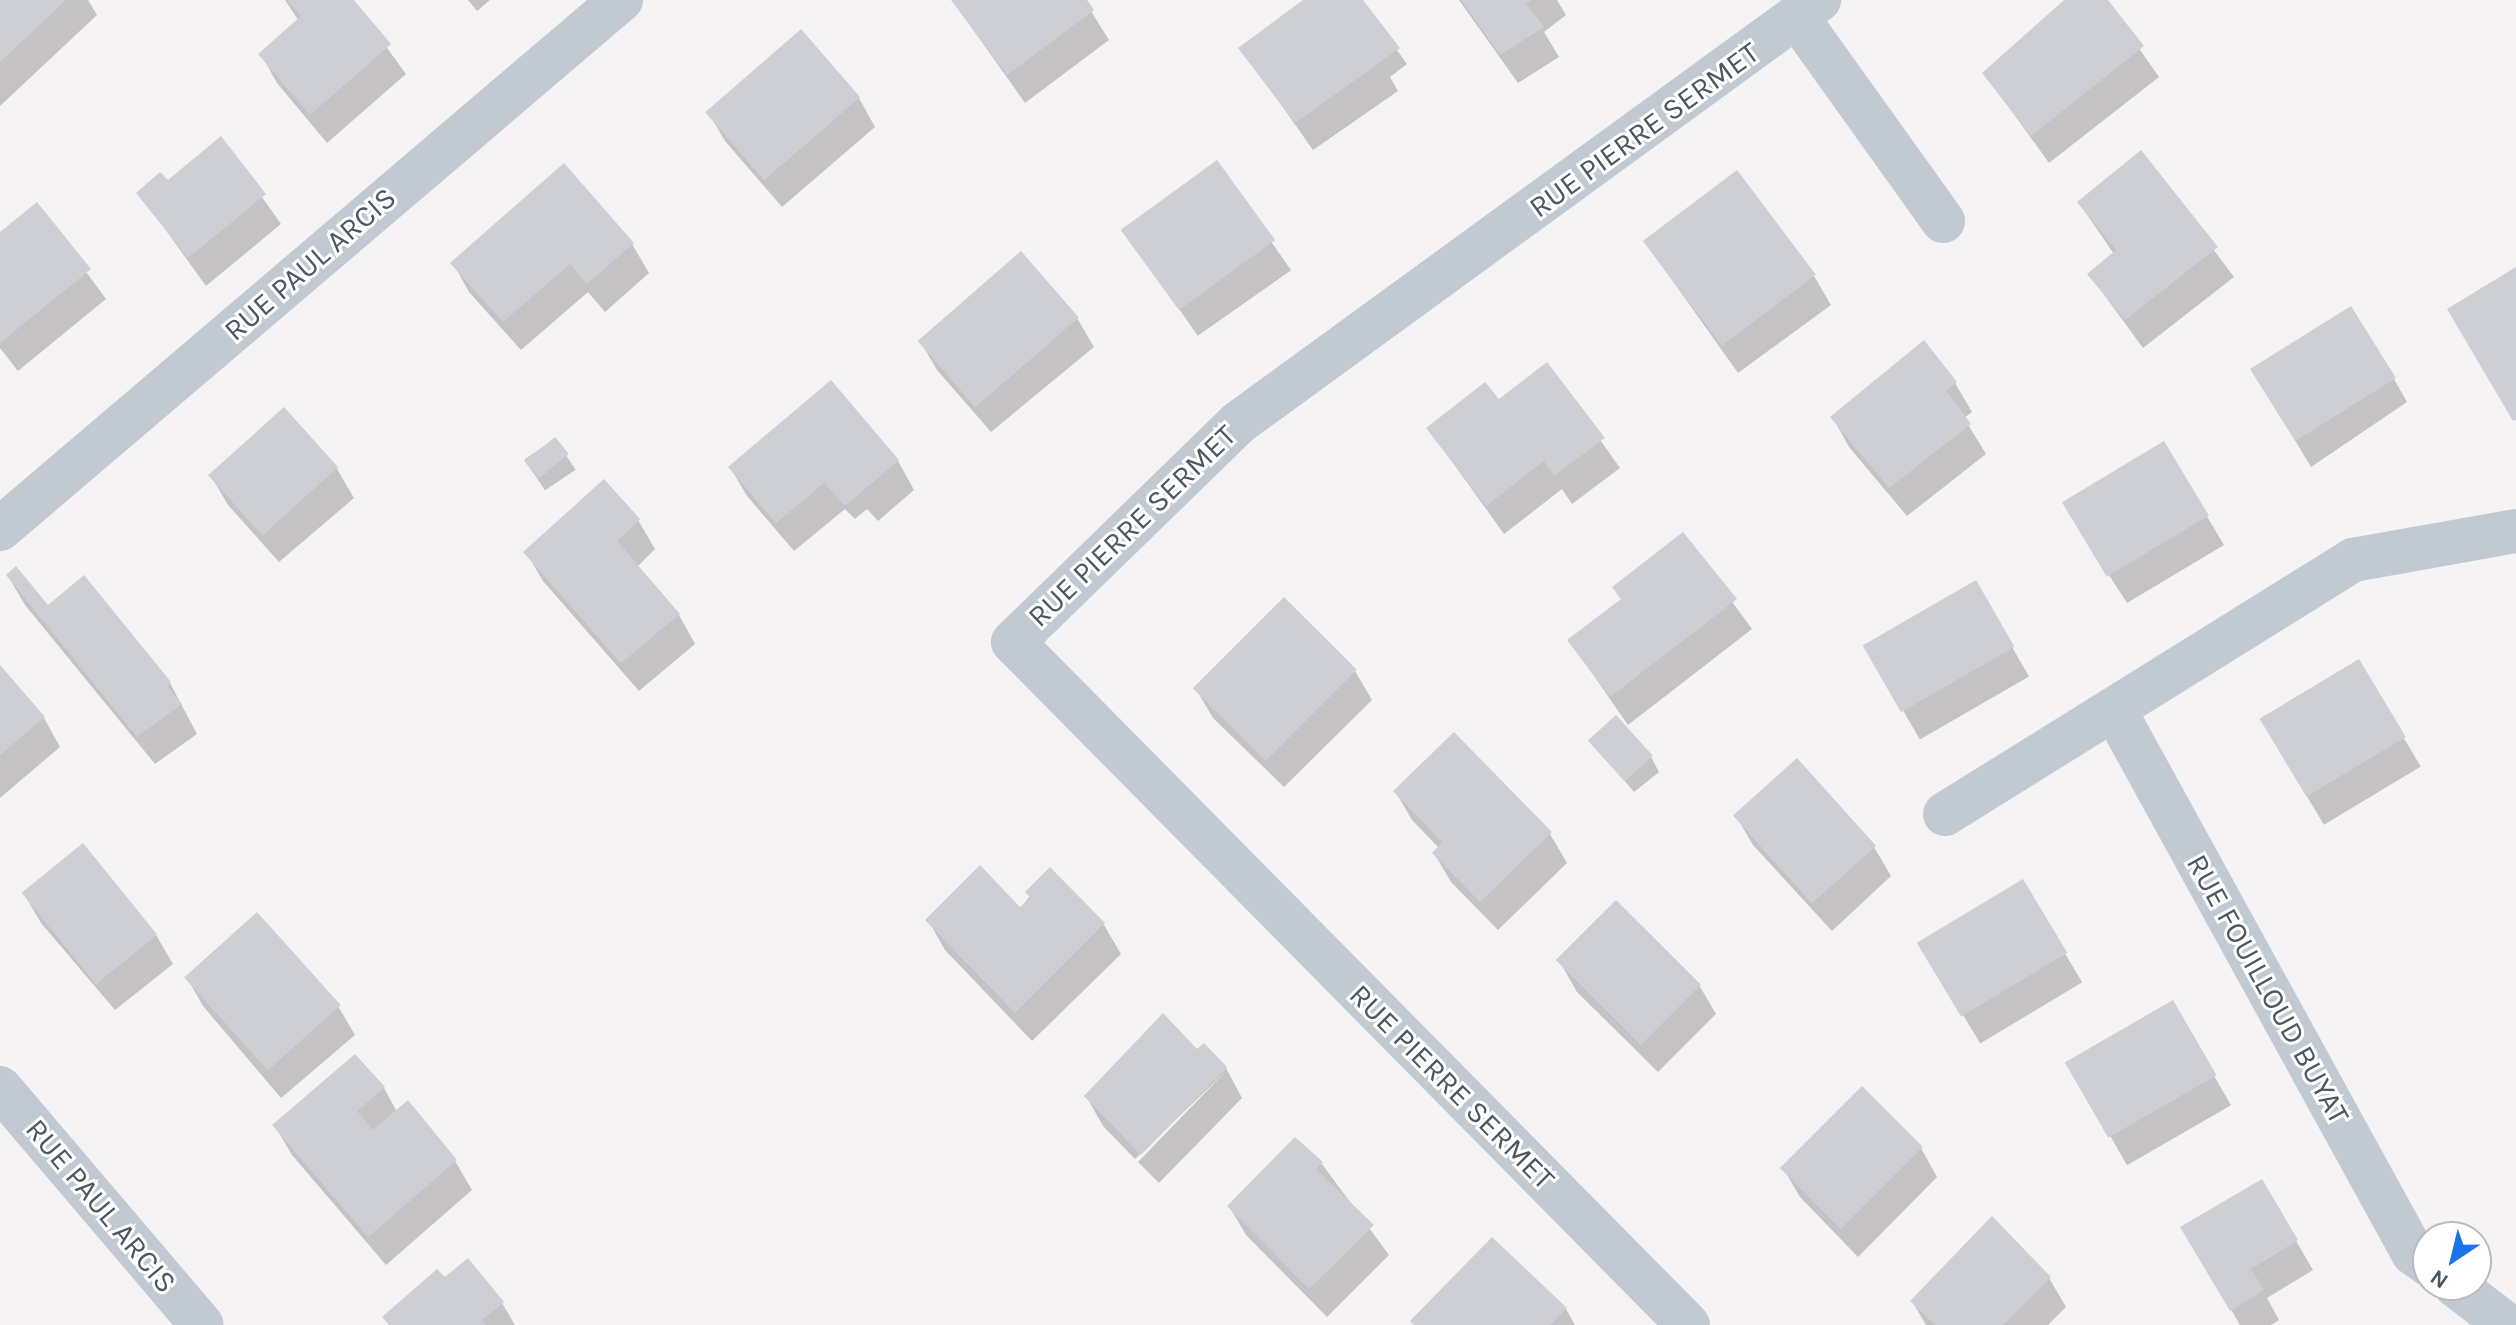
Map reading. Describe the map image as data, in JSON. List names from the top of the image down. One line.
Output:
{"streets":{"street":["RUE PIERRE SERMET","RUE PAUL ARCIS","RUE FOUILLOUD BUYAT"]},"north":"bottom left"}
